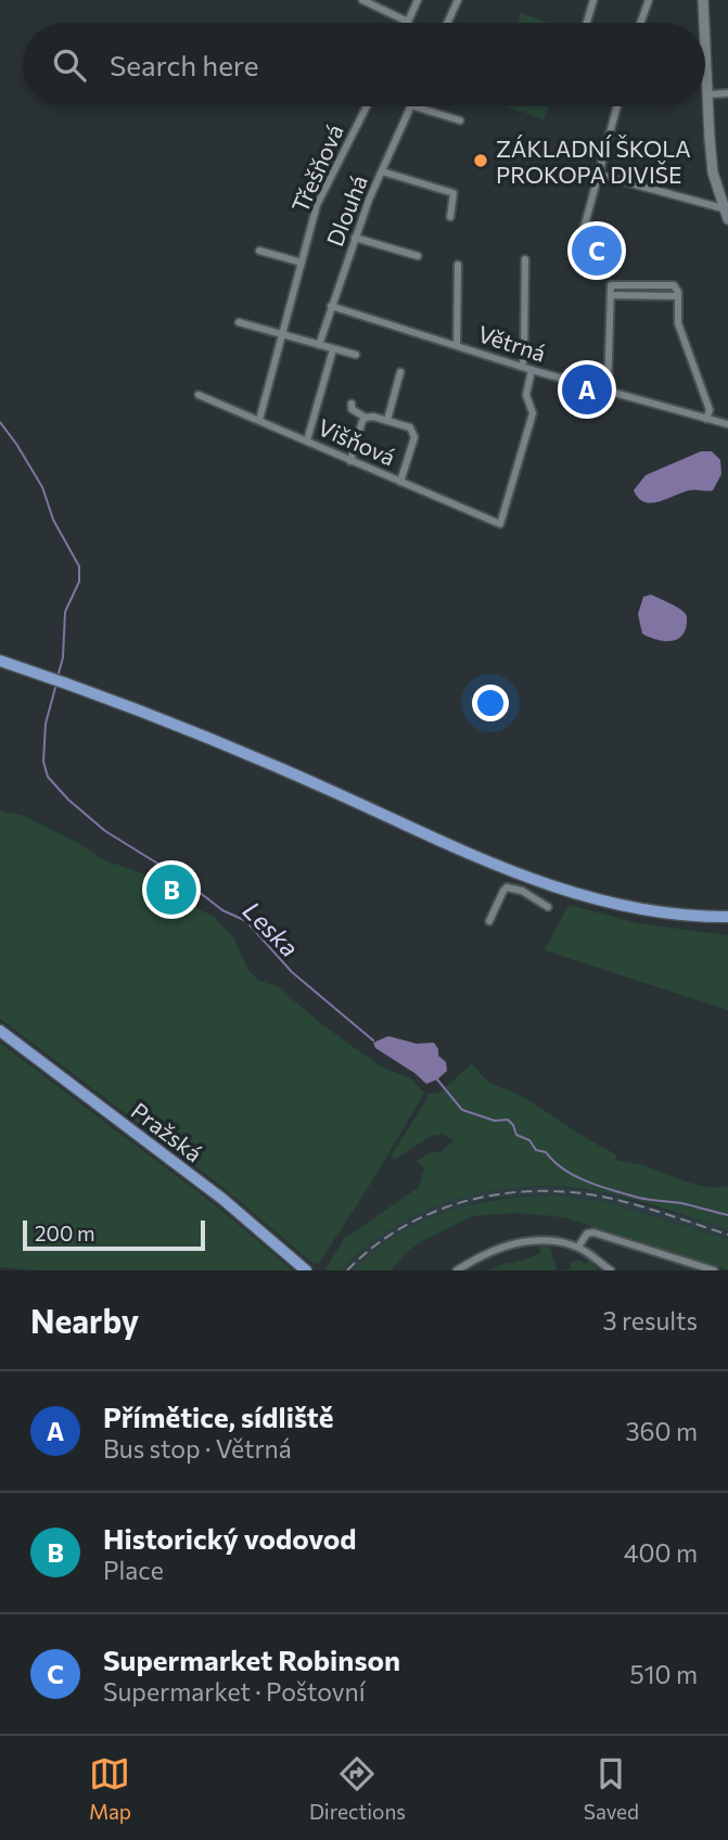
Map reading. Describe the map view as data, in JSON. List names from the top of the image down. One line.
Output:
{"streets":{"main road":["Pražská"],"street":["Třešňová","Dlouhá","Větrná","Višňová"]},"crossings":[["Třešňová","Višňová"],["Dlouhá","Větrná"],["Větrná","Višňová"]],"water":["Leska"],"places":["ZÁKLADNÍ ŠKOLA PROKOPA DIVIŠE"],"scale_bar":"200 m","page":{"search":"Search here","pins":["C","A","B"],"scale":"200 m","heading":["Nearby","3 results"],"list":[{"mark":"A","name":"Přímětice, sídliště","note":"Bus stop · Větrná","value":"360 m"},{"mark":"B","name":"Historický vodovod","note":"Place","value":"400 m"},{"mark":"C","name":"Supermarket Robinson","note":"Supermarket · Poštovní","value":"510 m"}],"nav":["Map","Directions","Saved"]}}
